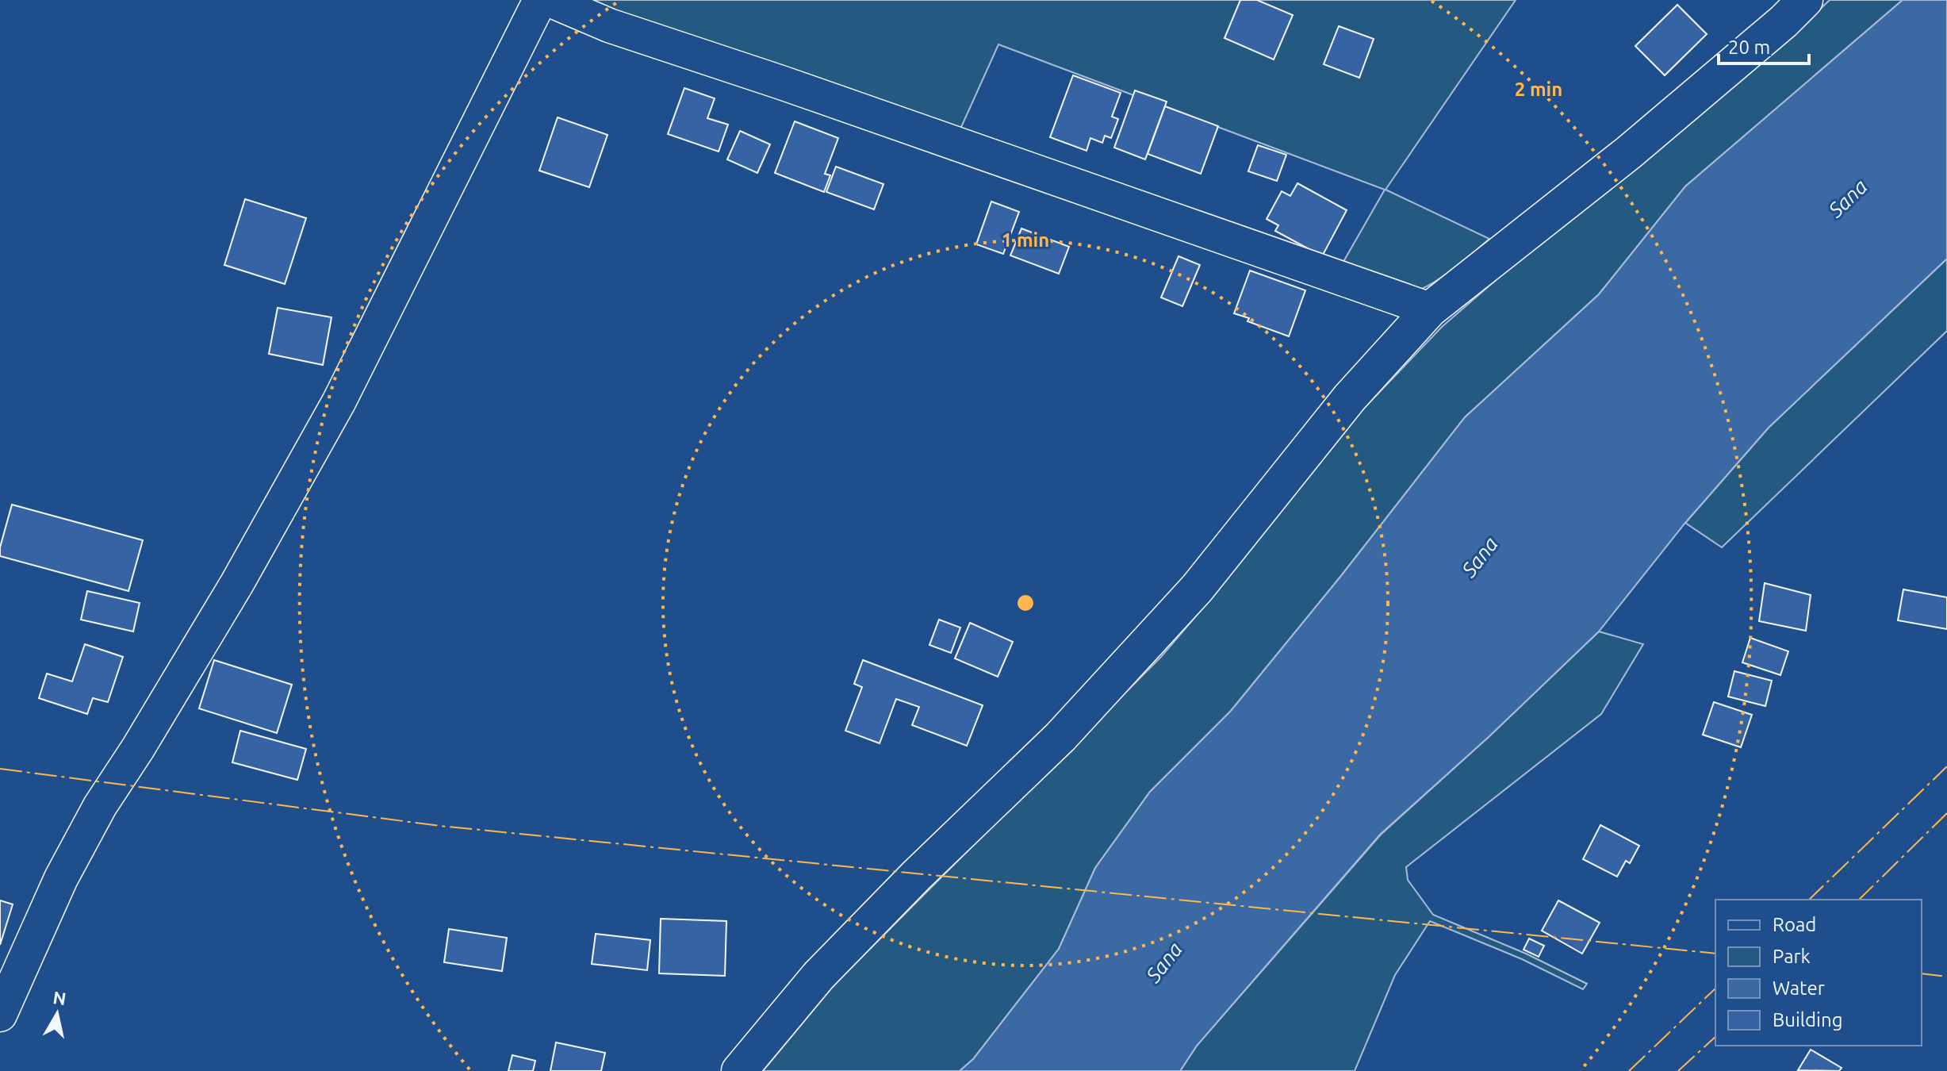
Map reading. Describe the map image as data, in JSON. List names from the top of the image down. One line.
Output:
{"water":["Sana"],"legend":["Road","Park","Water","Building"],"scale_bar":"20 m","north":"top","rings":["2 min","1 min"]}
